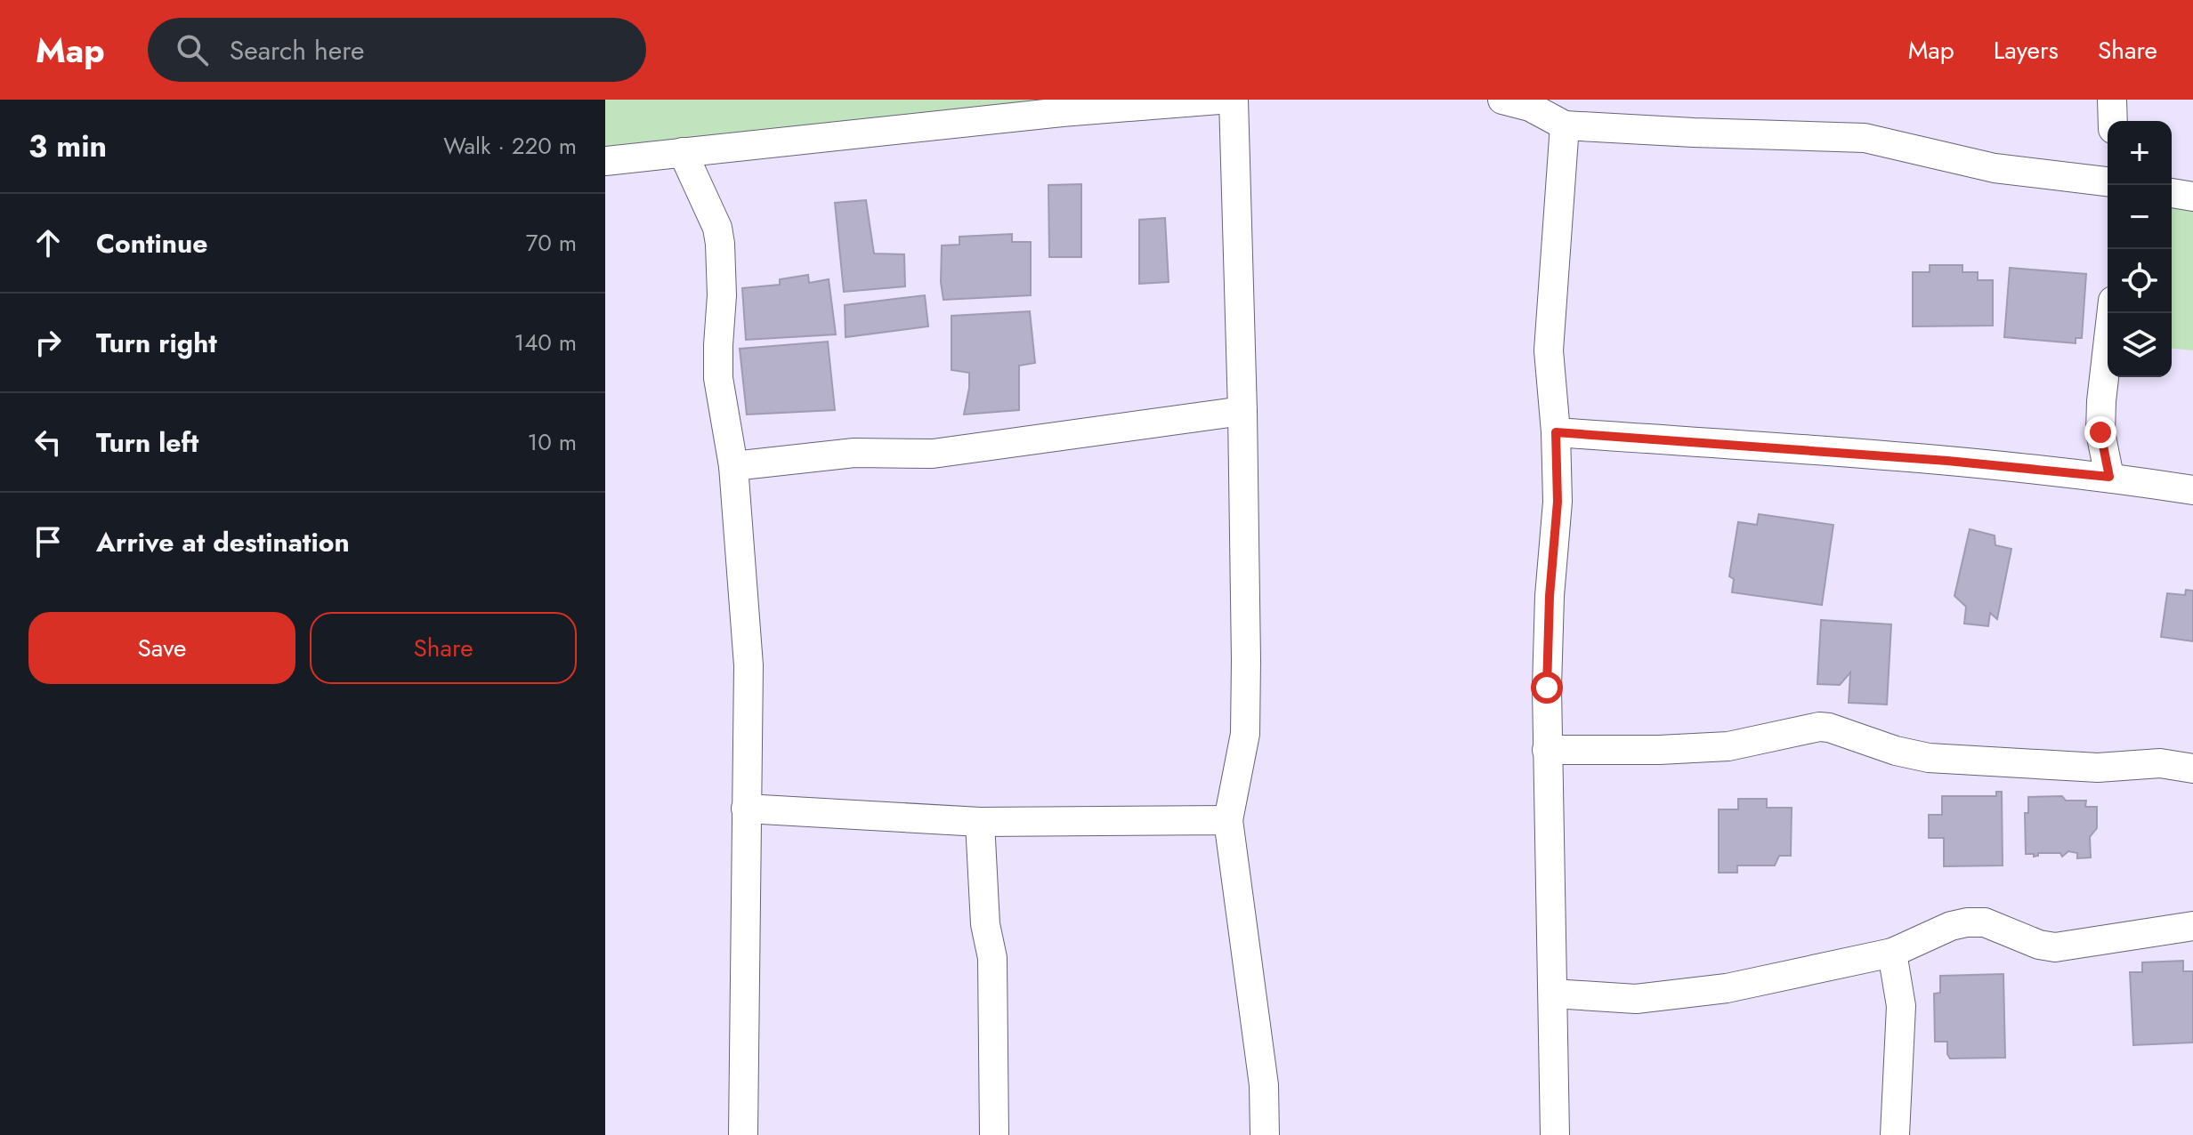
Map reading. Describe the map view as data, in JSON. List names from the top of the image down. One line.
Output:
{"page":{"header":"Map","search":"Search here","nav":["Map","Layers","Share"],"heading":["3 min","Walk · 220 m"],"map_buttons":["+","−"],"list":[["Continue","70 m"],["Turn right","140 m"],["Turn left","10 m"],"Arrive at destination"],"buttons":["Save","Share"]}}
